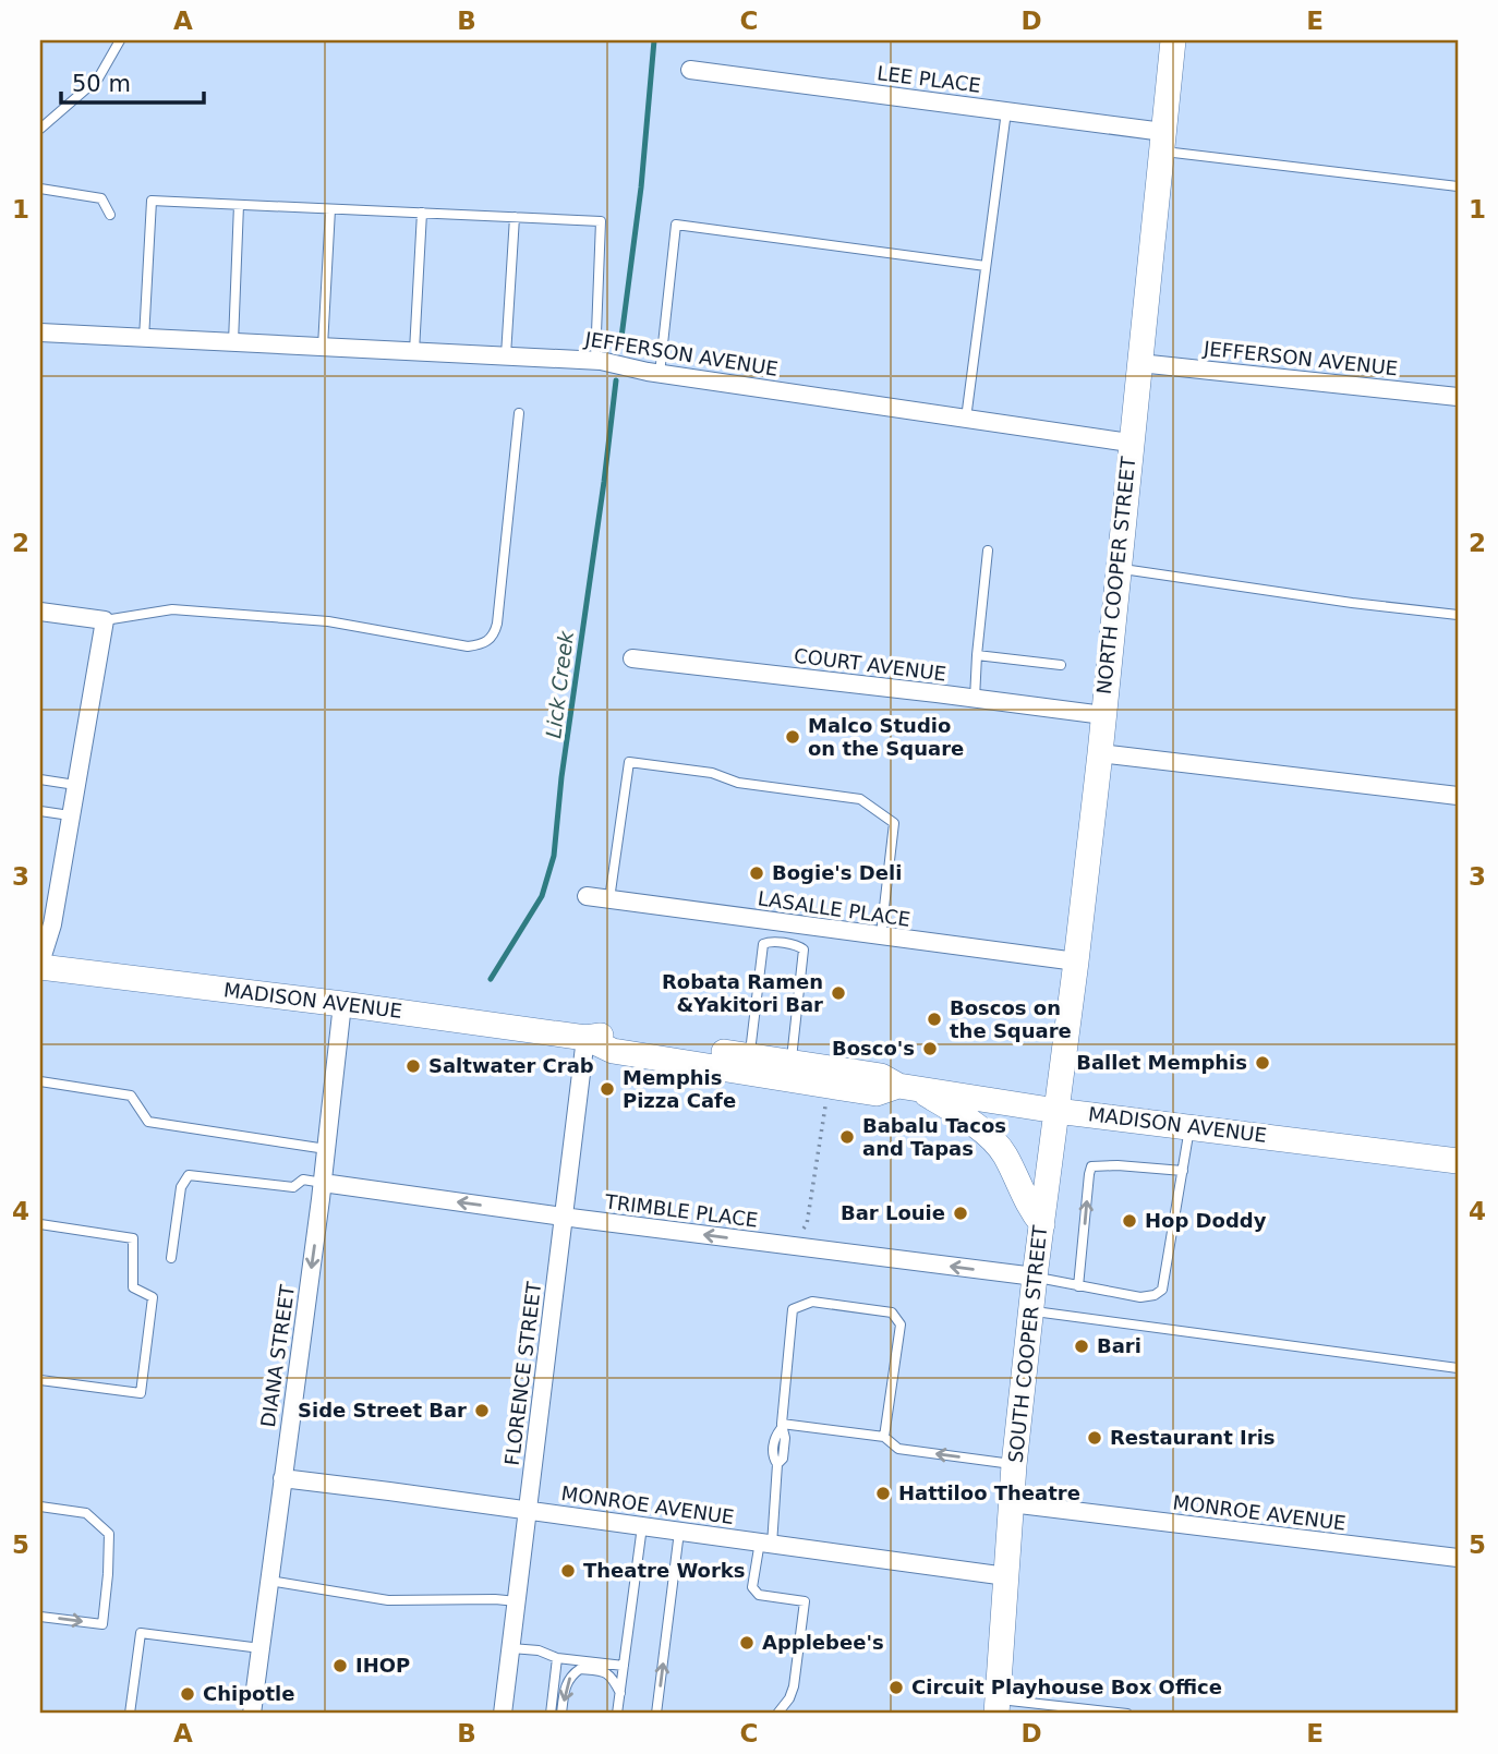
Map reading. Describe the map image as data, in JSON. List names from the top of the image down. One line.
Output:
{"streets":{"street":["LEE PLACE","JEFFERSON AVENUE","NORTH COOPER STREET","COURT AVENUE","LASALLE PLACE","MADISON AVENUE","TRIMBLE PLACE","SOUTH COOPER STREET","DIANA STREET","FLORENCE STREET","MONROE AVENUE"]},"crossings":[["LEE PLACE","NORTH COOPER STREET"],["JEFFERSON AVENUE","NORTH COOPER STREET"],["NORTH COOPER STREET","COURT AVENUE"],["NORTH COOPER STREET","LASALLE PLACE"],["NORTH COOPER STREET","MADISON AVENUE"],["NORTH COOPER STREET","SOUTH COOPER STREET"],["MADISON AVENUE","SOUTH COOPER STREET"],["MADISON AVENUE","DIANA STREET"],["MADISON AVENUE","FLORENCE STREET"],["TRIMBLE PLACE","SOUTH COOPER STREET"],["TRIMBLE PLACE","DIANA STREET"],["TRIMBLE PLACE","FLORENCE STREET"],["SOUTH COOPER STREET","MONROE AVENUE"],["DIANA STREET","MONROE AVENUE"],["FLORENCE STREET","MONROE AVENUE"]],"one_way":["TRIMBLE PLACE","DIANA STREET"],"water":["Lick Creek"],"places":["Malco Studio on the Square","Bogie's Deli","Robata Ramen &Yakitori Bar","Boscos on the Square","Bosco's","Ballet Memphis","Saltwater Crab","Memphis Pizza Cafe","Babalu Tacos and Tapas","Bar Louie","Hop Doddy","Bari","Side Street Bar","Restaurant Iris","Hattiloo Theatre","Theatre Works","Applebee's","IHOP","Circuit Playhouse Box Office","Chipotle"],"scale_bar":"50 m","grid":{"columns":["A","B","C","D","E"],"rows":["1","2","3","4","5"]}}
